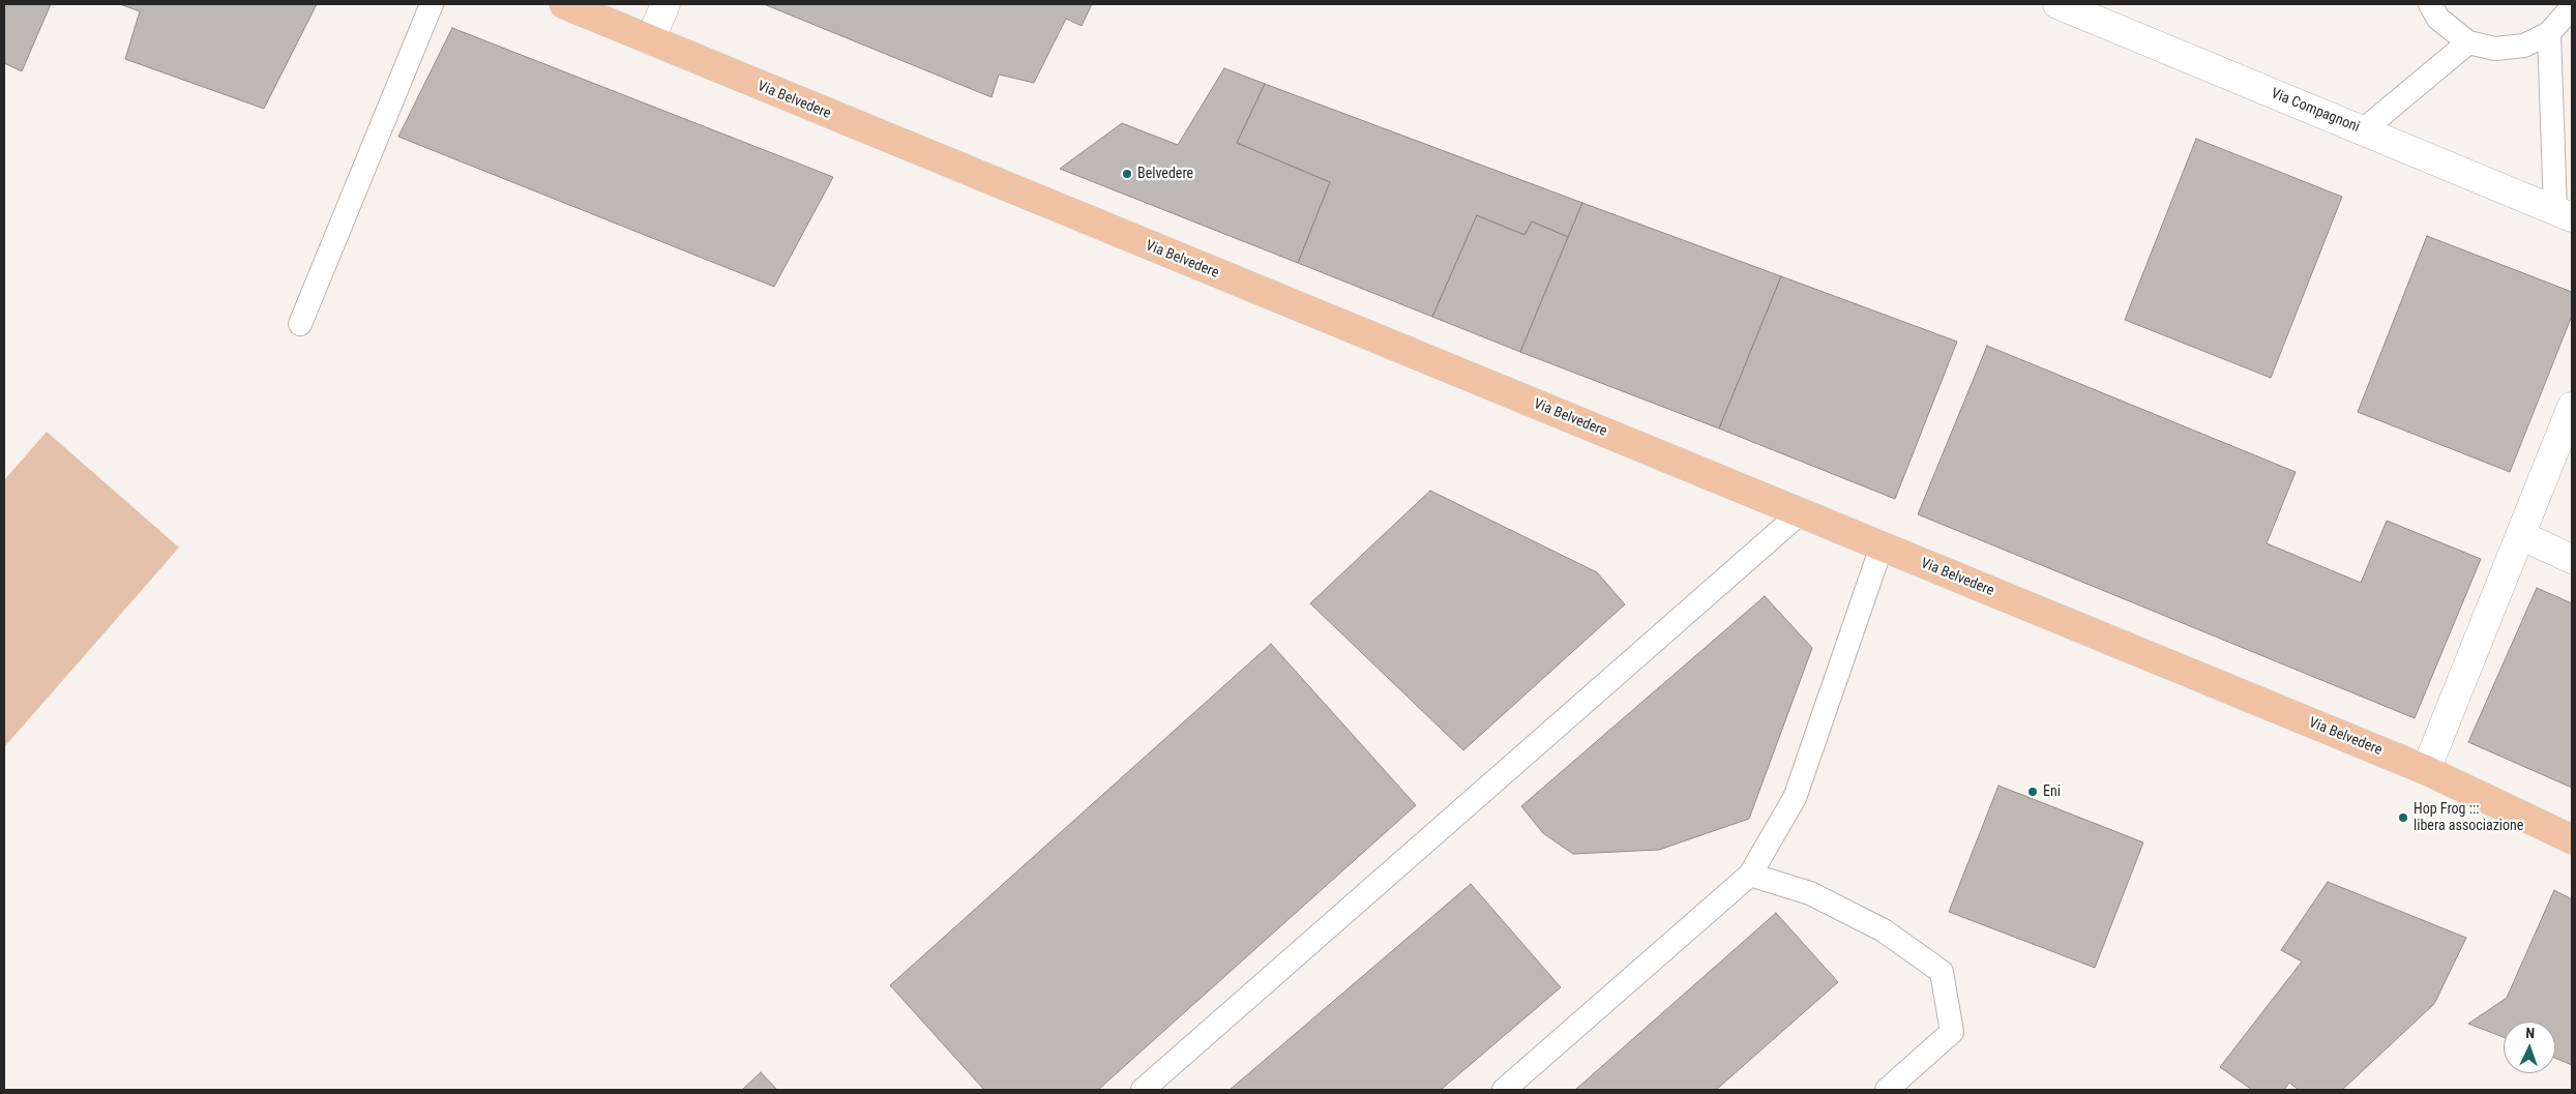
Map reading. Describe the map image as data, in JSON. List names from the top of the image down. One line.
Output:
{"streets":{"main road":["Via Belvedere"],"street":["Via Compagnoni"]},"places":["Belvedere","Eni","Hop Frog ::: libera associazione"],"north":"top"}
